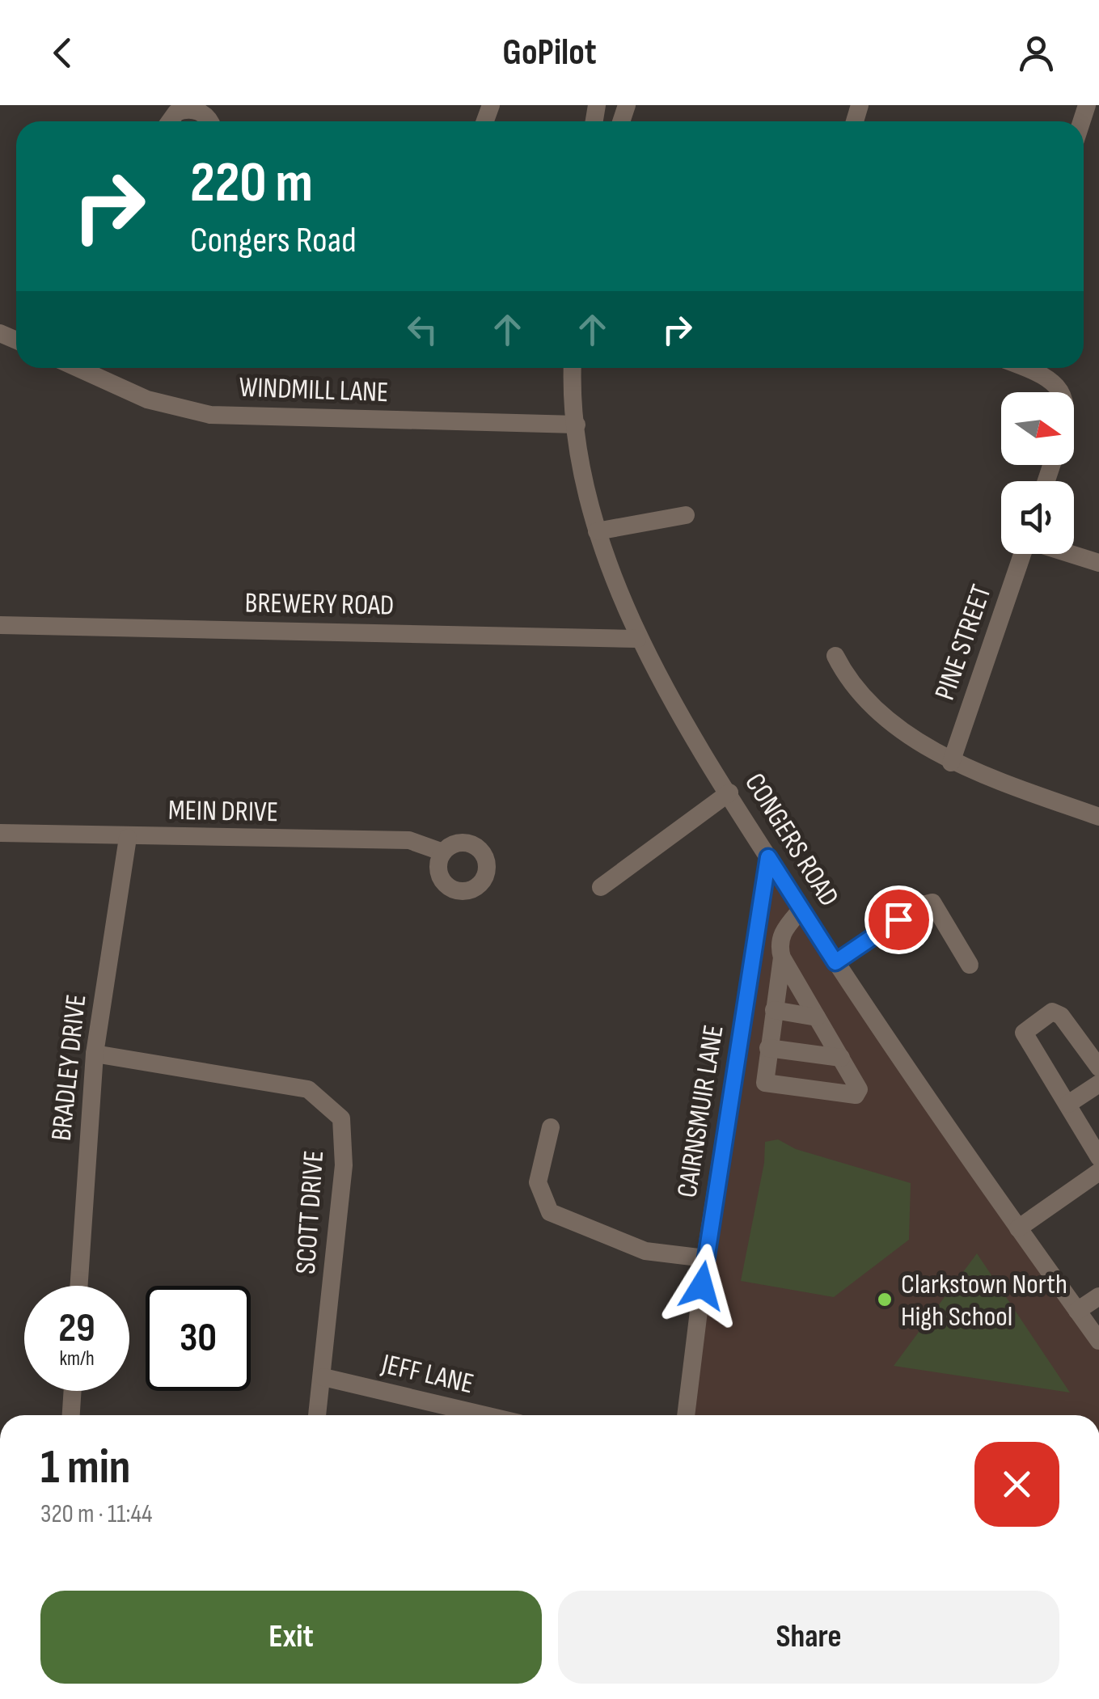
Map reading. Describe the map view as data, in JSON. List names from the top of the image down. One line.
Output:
{"streets":{"street":["WINDMILL LANE","BREWERY ROAD","PINE STREET","MEIN DRIVE","CONGERS ROAD","BRADLEY DRIVE","CAIRNSMUIR LANE","SCOTT DRIVE","JEFF LANE"]},"crossings":[["WINDMILL LANE","CONGERS ROAD"],["BREWERY ROAD","CONGERS ROAD"],["MEIN DRIVE","BRADLEY DRIVE"],["CONGERS ROAD","CAIRNSMUIR LANE"],["BRADLEY DRIVE","SCOTT DRIVE"],["SCOTT DRIVE","JEFF LANE"]],"places":["Clarkstown North High School"],"north":"right","page":{"header":"GoPilot","turn":["220 m","Congers Road"],"speed":"29 km/h","limit":"30","heading":["1 min","320 m · 11:44"],"buttons":["Exit","Share"]}}
